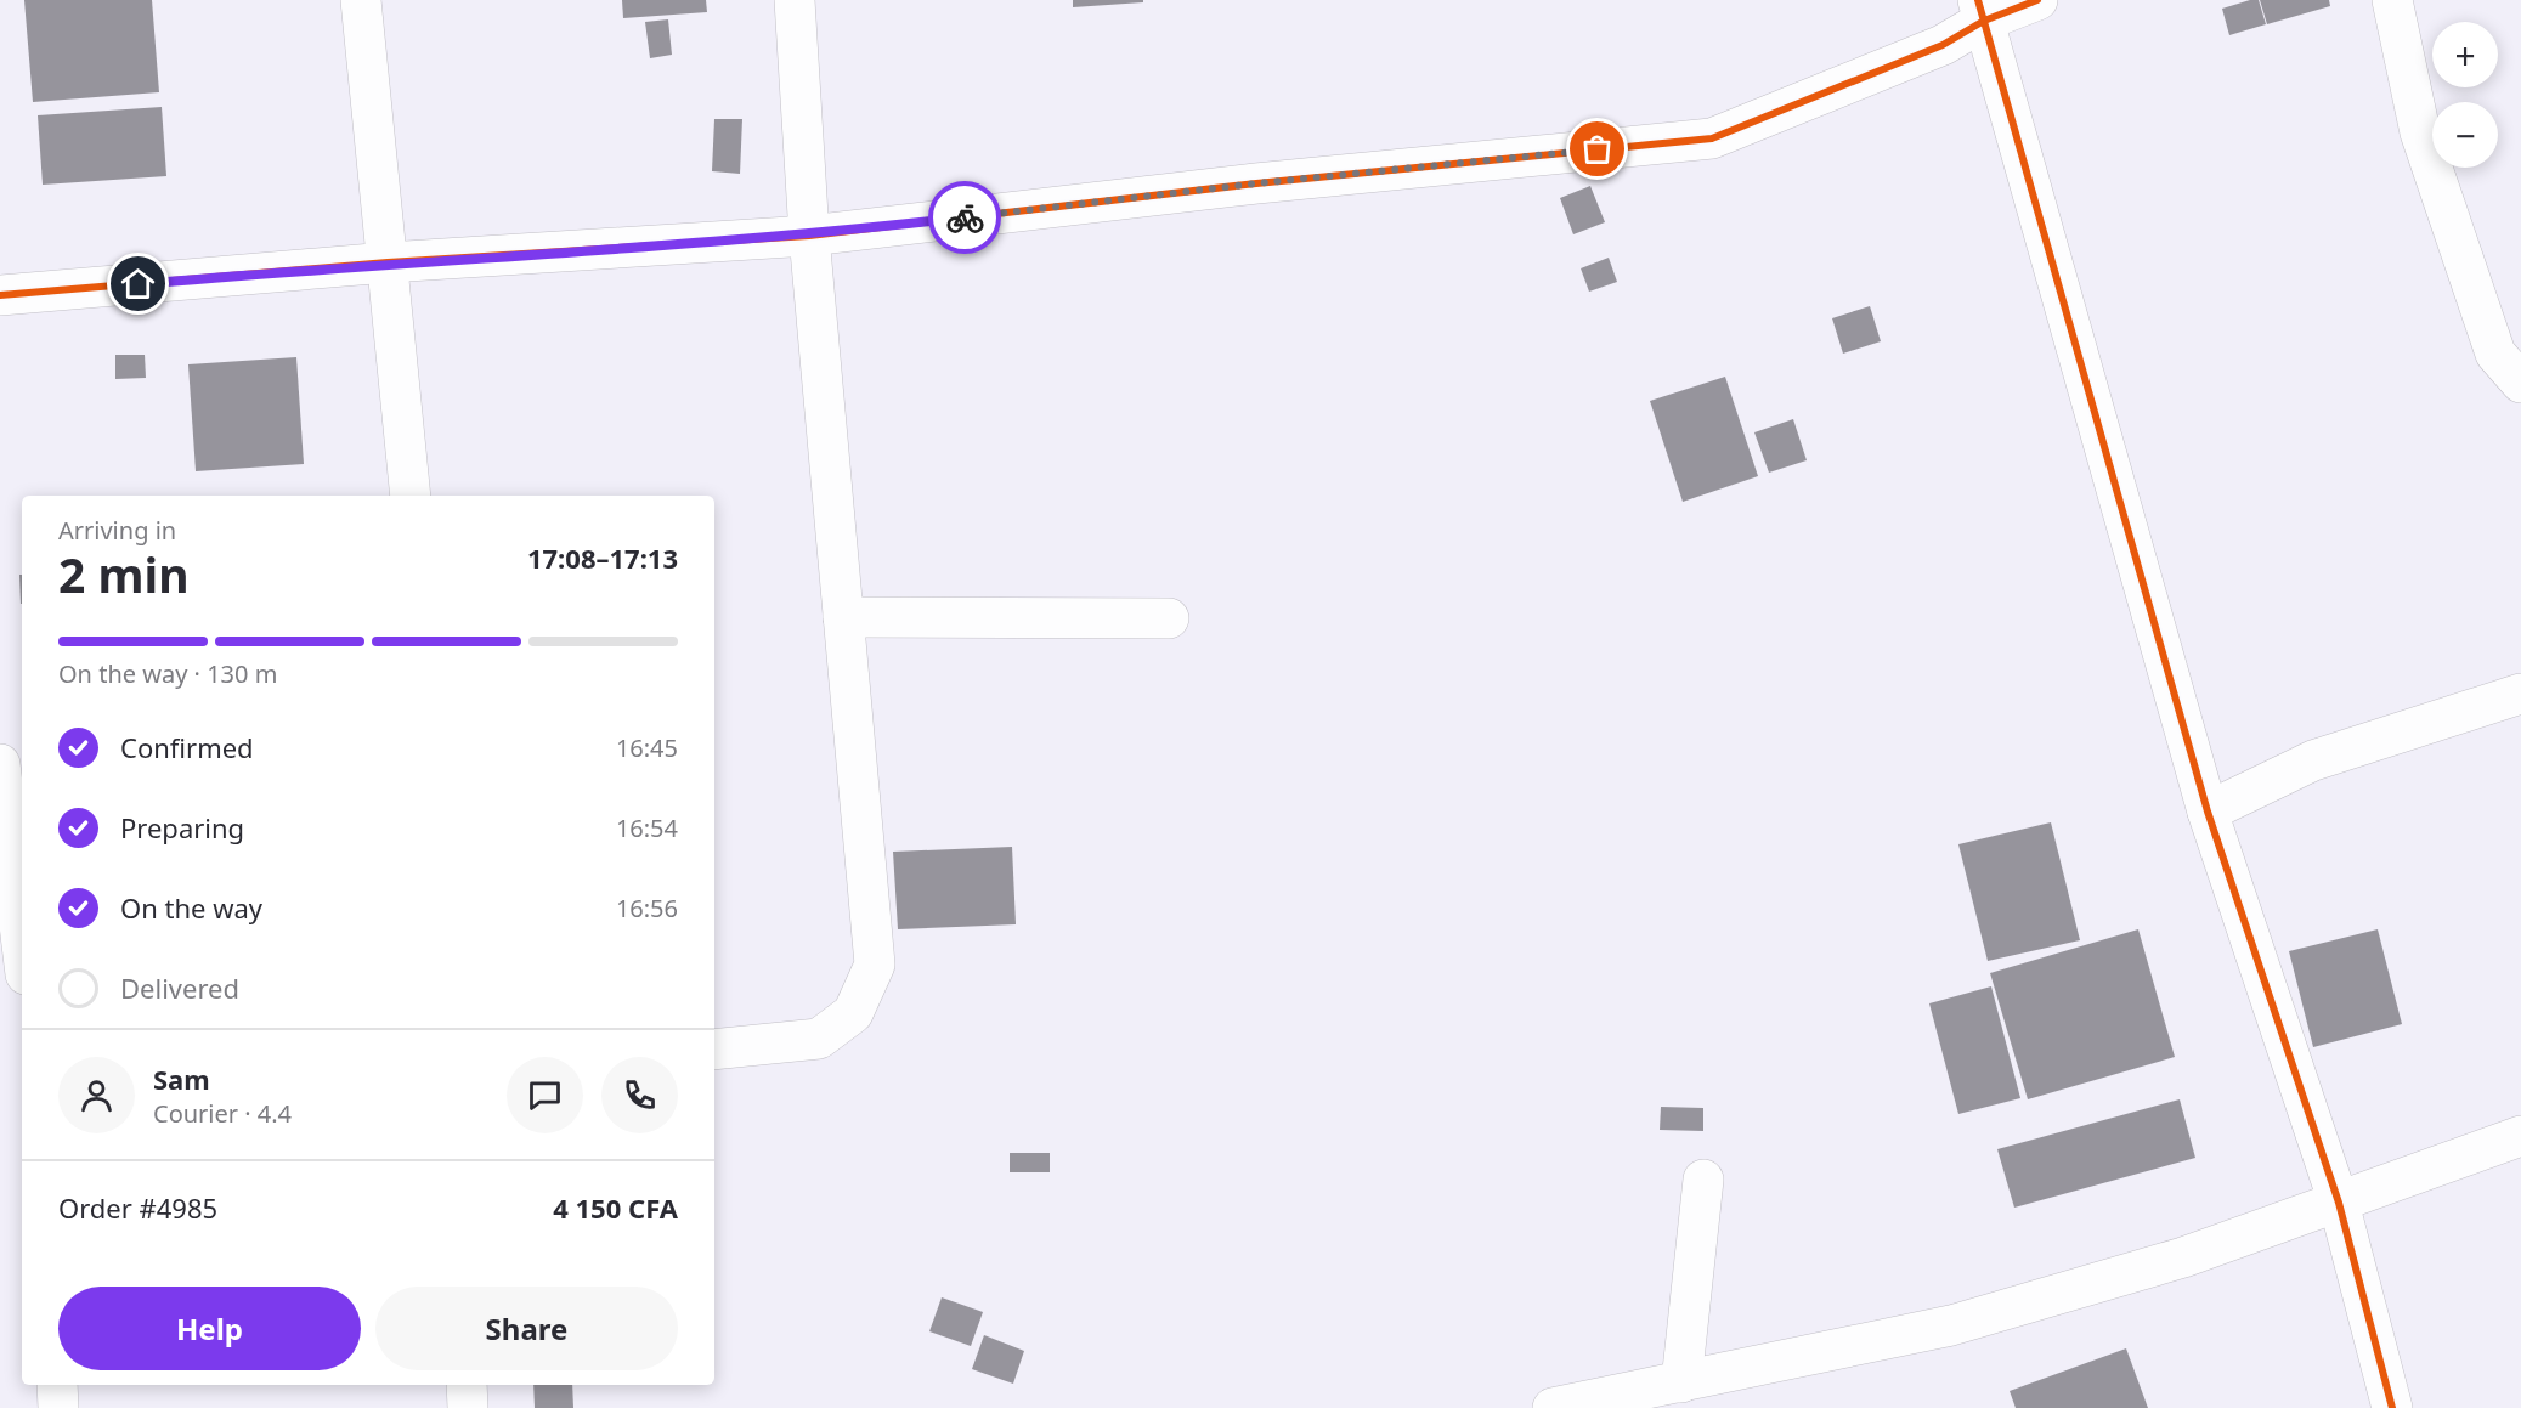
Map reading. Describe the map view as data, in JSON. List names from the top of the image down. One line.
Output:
{"page":{"map_buttons":["+","−"],"heading":["2 min","Arriving in","17:08–17:13"],"panel":["Sam","Courier · 4.4","Order #4985","4 150 CFA"],"bar":"On the way · 130 m","list":[["Confirmed","16:45"],["Preparing","16:54"],["On the way","16:56"],"Delivered"],"buttons":["Help","Share"]}}
